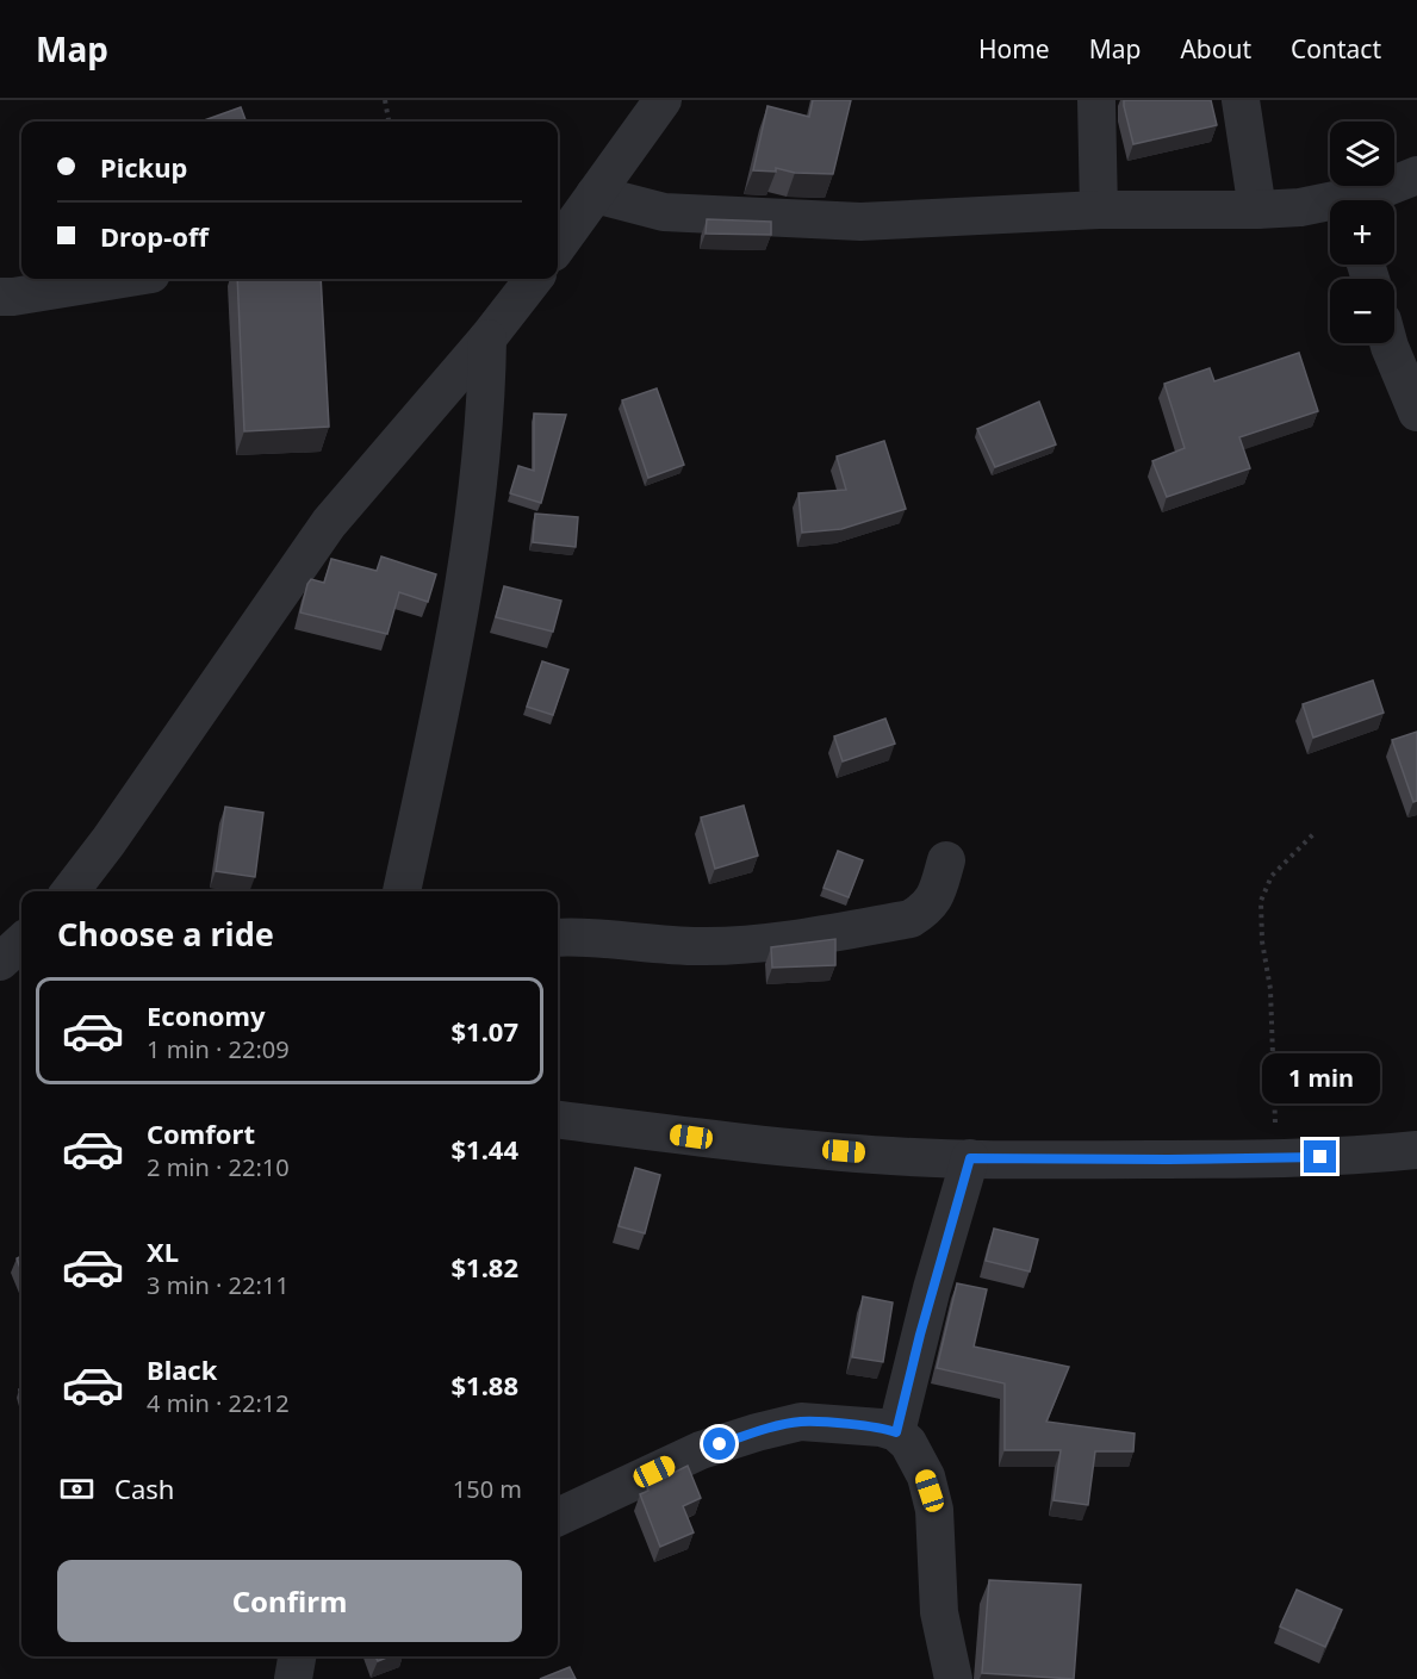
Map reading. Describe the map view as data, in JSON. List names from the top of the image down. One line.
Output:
{"page":{"header":"Map","nav":["Home","Map","About","Contact"],"map_buttons":["+","−"],"banner":["Pickup","Drop-off"],"heading":"Choose a ride","list":[{"name":"Economy","note":"1 min · 22:09","value":"$1.07"},{"name":"Comfort","note":"2 min · 22:10","value":"$1.44"},{"name":"XL","note":"3 min · 22:11","value":"$1.82"},{"name":"Black","note":"4 min · 22:12","value":"$1.88"}],"bubble":"1 min","pay":["Cash","150 m"],"buttons":"Confirm"}}
